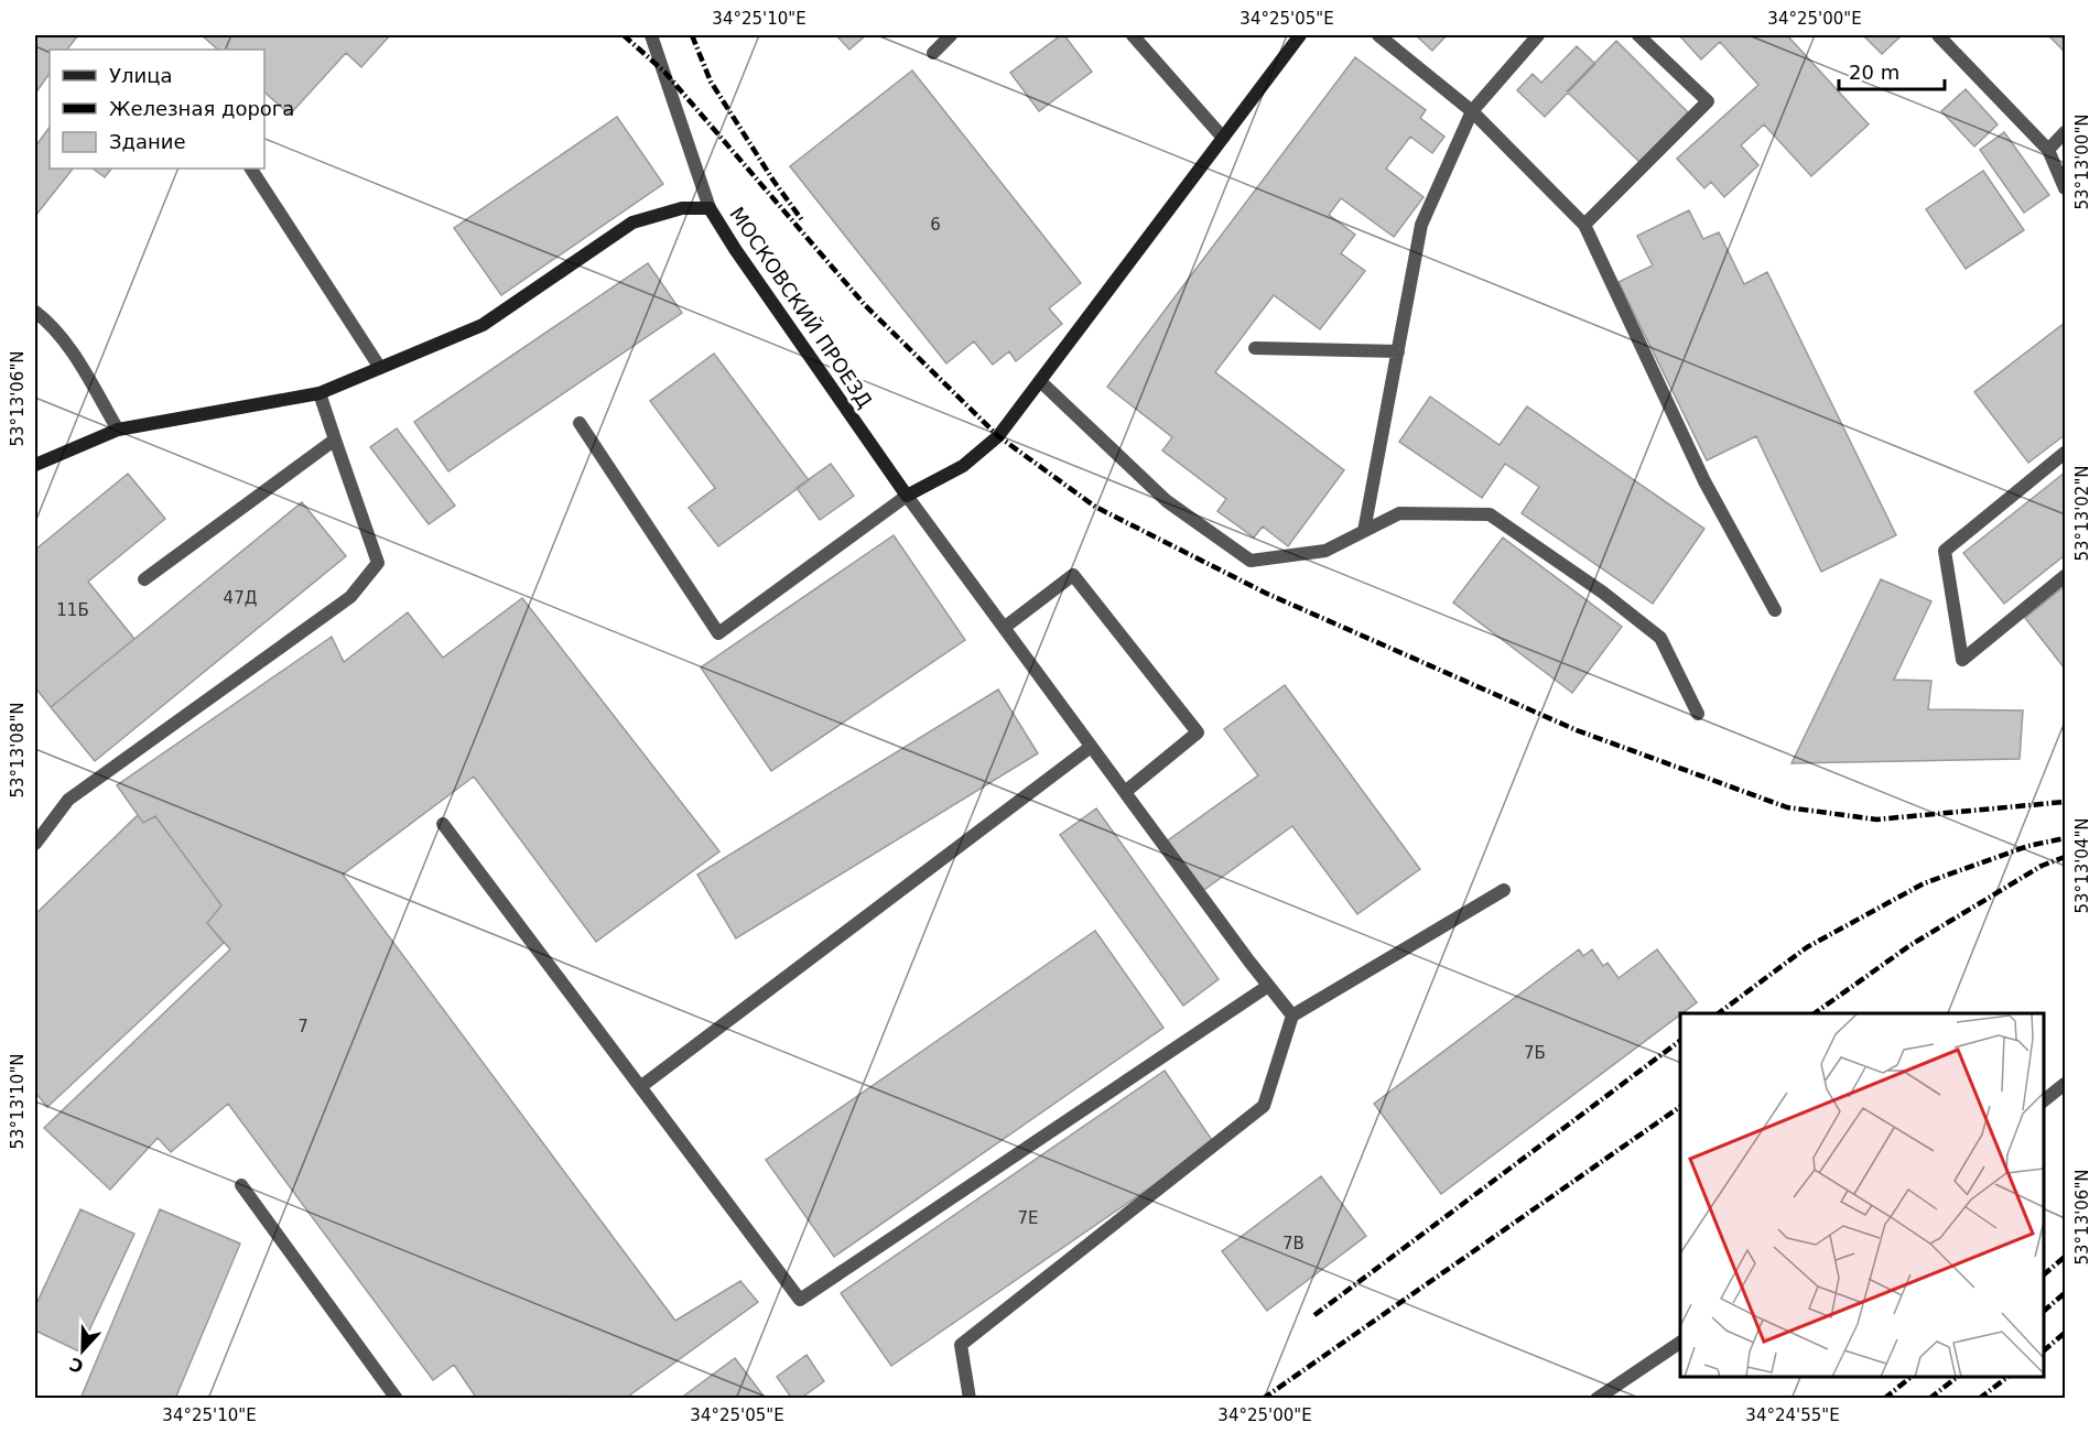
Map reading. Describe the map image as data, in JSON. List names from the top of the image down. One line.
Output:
{"streets":{"street":["МОСКОВСКИЙ ПРОЕЗД"]},"house_numbers":["6","47Д","11Б","7","7Б","7Е","7В"],"legend":["Улица","Железная дорога","Здание"],"scale_bar":"20 m","north":"bottom","coordinates":["34°25'10\"E","34°25'05\"E","34°25'00\"E","53°13'00\"N","53°13'06\"N","53°13'02\"N","53°13'08\"N","53°13'04\"N","53°13'10\"N","34°24'55\"E"]}
